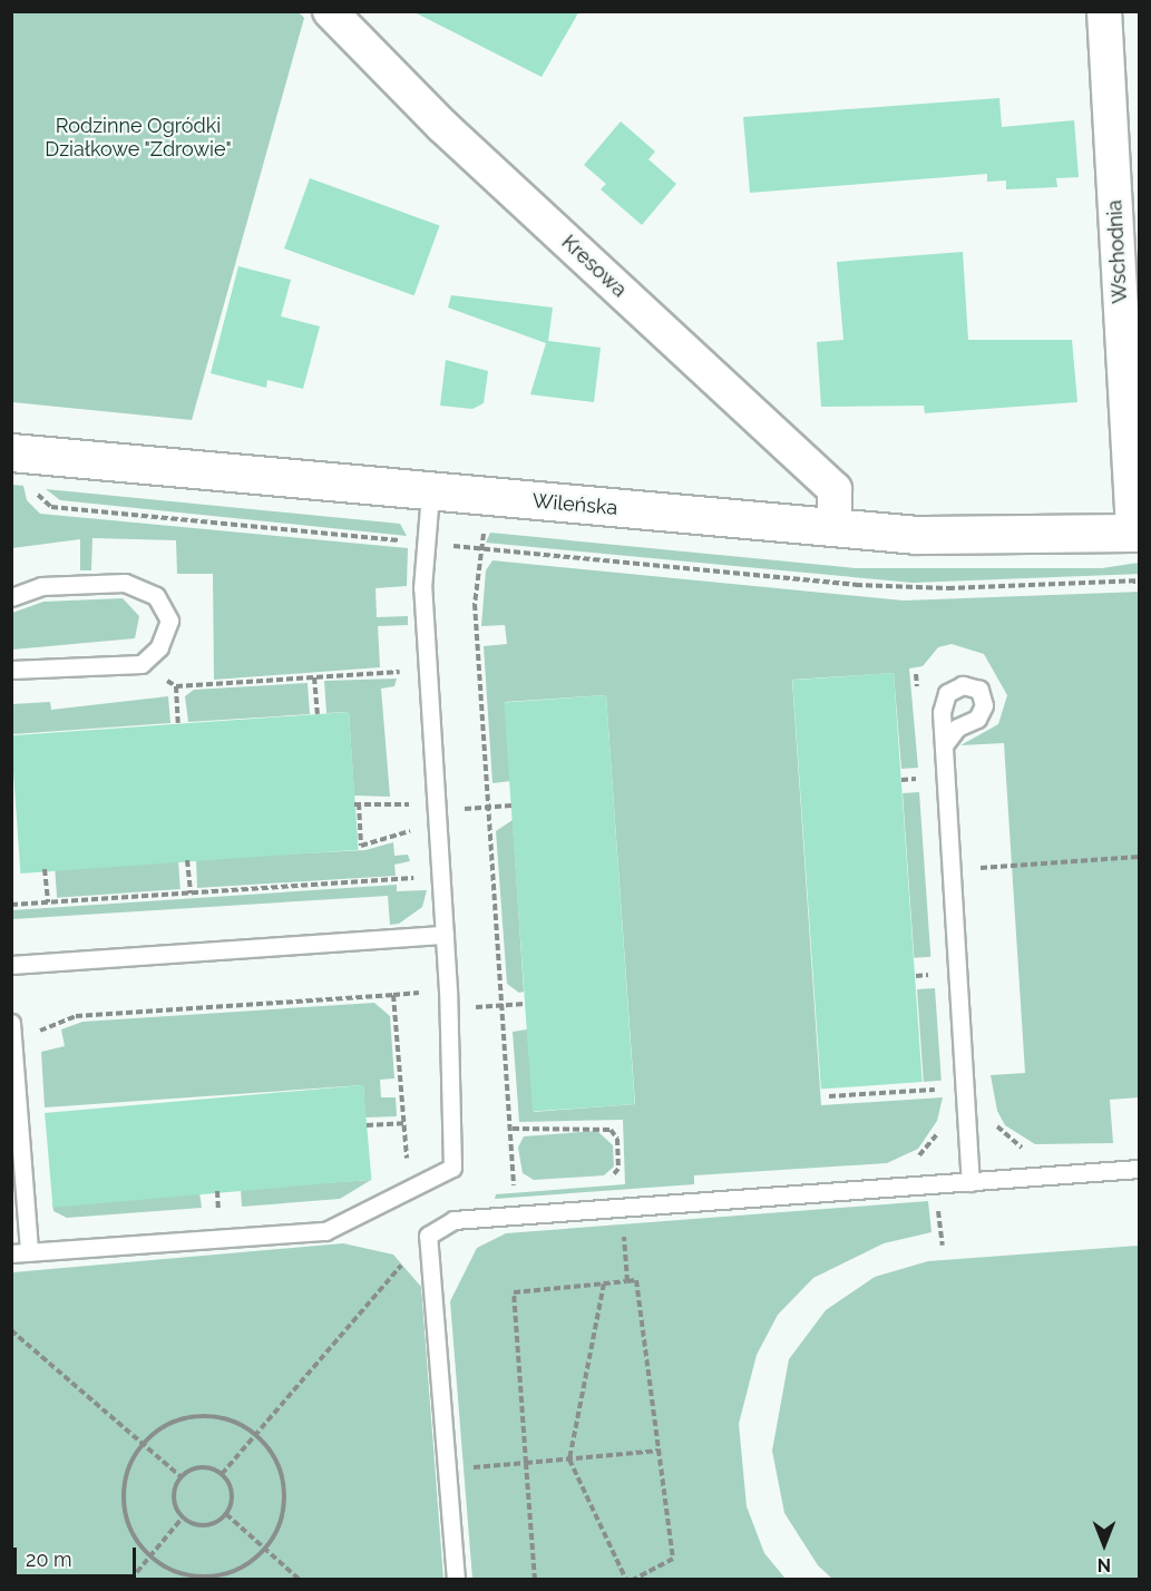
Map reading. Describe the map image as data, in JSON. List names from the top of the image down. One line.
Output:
{"streets":{"street":["Wschodnia","Kresowa","Wileńska"]},"crossings":[["Wschodnia","Wileńska"],["Kresowa","Wileńska"]],"parks":["Rodzinne Ogródki Działkowe \"Zdrowie\""],"scale_bar":"20 m","north":"bottom"}
